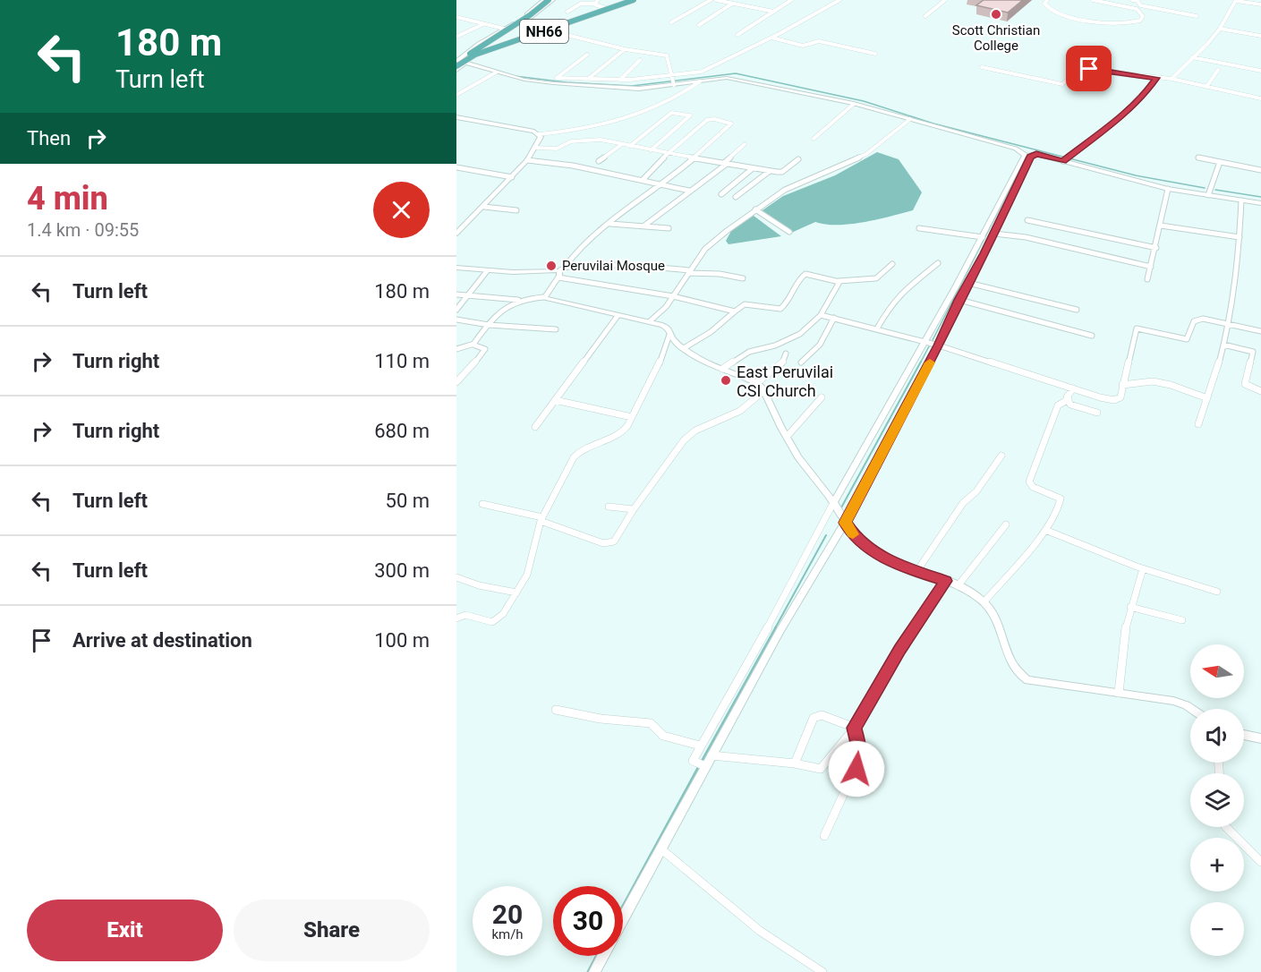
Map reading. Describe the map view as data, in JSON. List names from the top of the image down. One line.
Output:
{"streets":{"highway":["NH66"]},"places":["Scott Christian College","Peruvilai Mosque","East Peruvilai CSI Church"],"north":"left","page":{"turn":["180 m","Turn left"],"then":"Then","heading":["4 min","1.4 km · 09:55"],"list":[{"name":"Turn left","value":"180 m"},{"name":"Turn right","value":"110 m"},{"name":"Turn right","value":"680 m"},{"name":"Turn left","value":"50 m"},{"name":"Turn left","value":"300 m"},{"name":"Arrive at destination","value":"100 m"}],"map_buttons":["+","−"],"speed":"20 km/h","limit":"30","buttons":["Exit","Share"]}}
